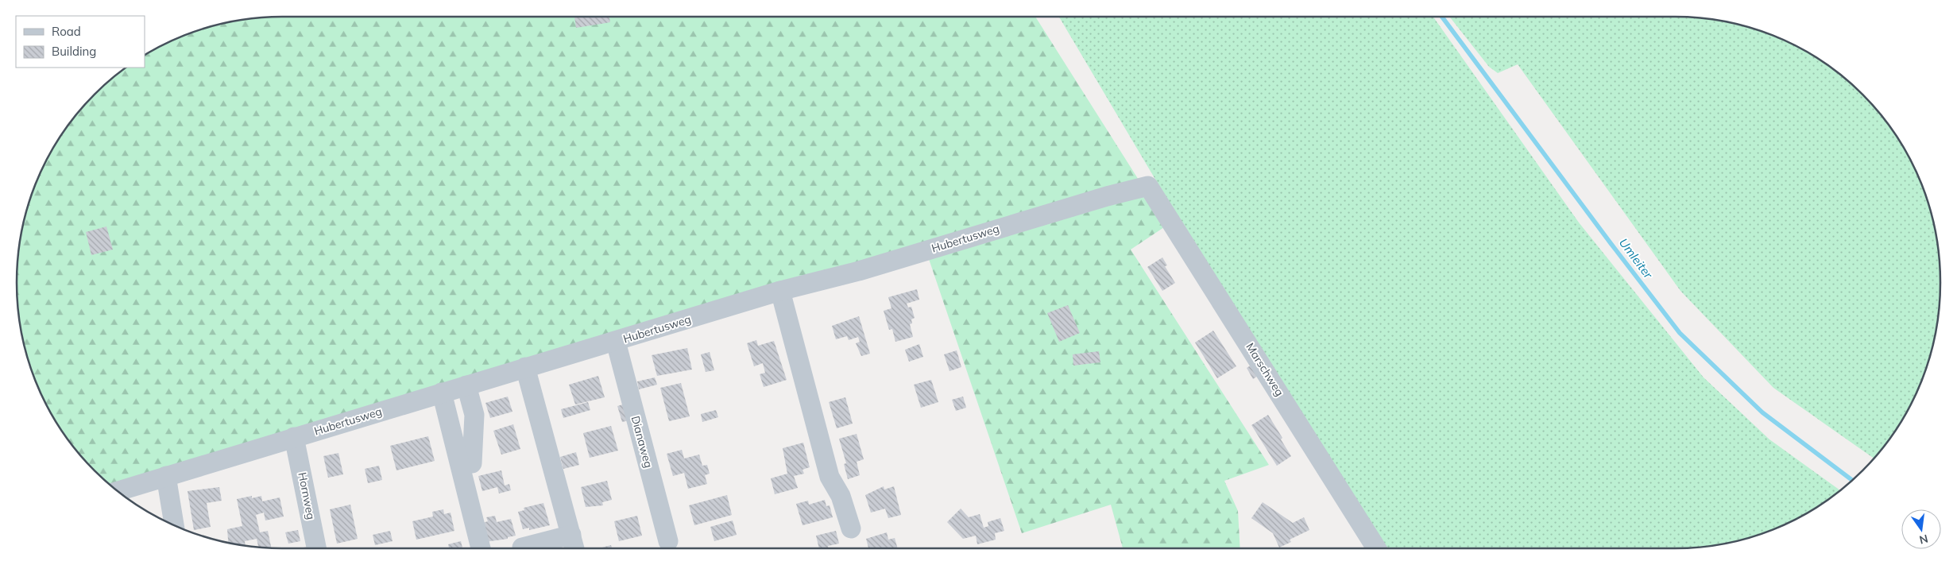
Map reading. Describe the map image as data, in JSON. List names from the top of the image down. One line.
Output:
{"streets":{"street":["Hubertusweg","Marschweg","Dianaweg","Hornweg"]},"crossings":[["Hubertusweg","Marschweg"],["Hubertusweg","Dianaweg"],["Hubertusweg","Hornweg"]],"water":["Umleiter"],"legend":["Road","Building"],"north":"bottom"}
